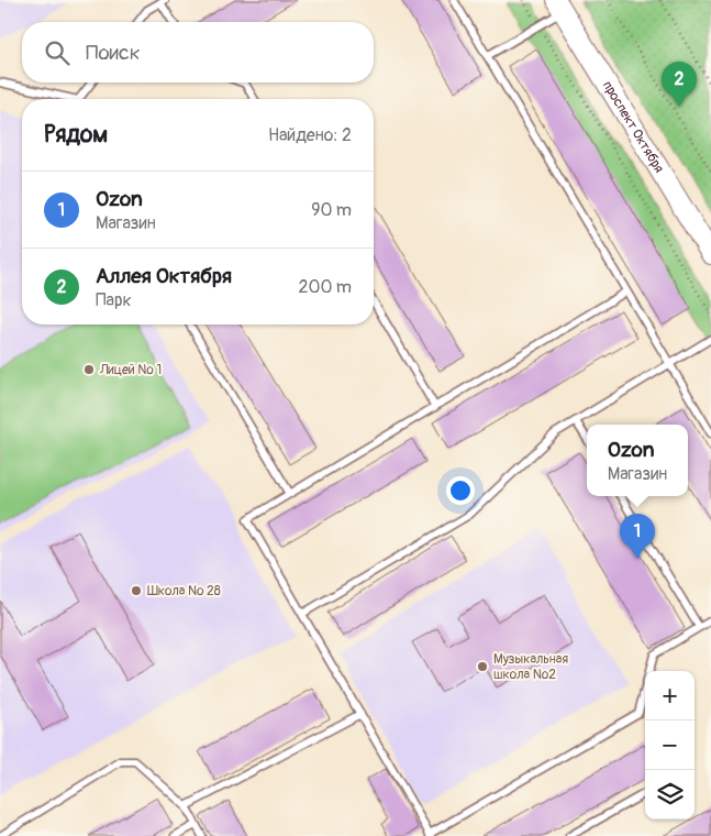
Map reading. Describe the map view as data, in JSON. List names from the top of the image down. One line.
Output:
{"streets":{"main road":["проспект Октября"]},"places":["Лицей № 1","Школа № 28","Музыкальная школа №2"],"page":{"search":"Поиск","pins":["2","1"],"heading":["Рядом","Найдено: 2"],"list":[{"mark":"1","name":"Ozon","note":"Магазин","value":"90 m"},{"mark":"2","name":"Аллея Октября","note":"Парк","value":"200 m"}],"popup":["Ozon","Магазин"],"map_buttons":["+","−"]}}
